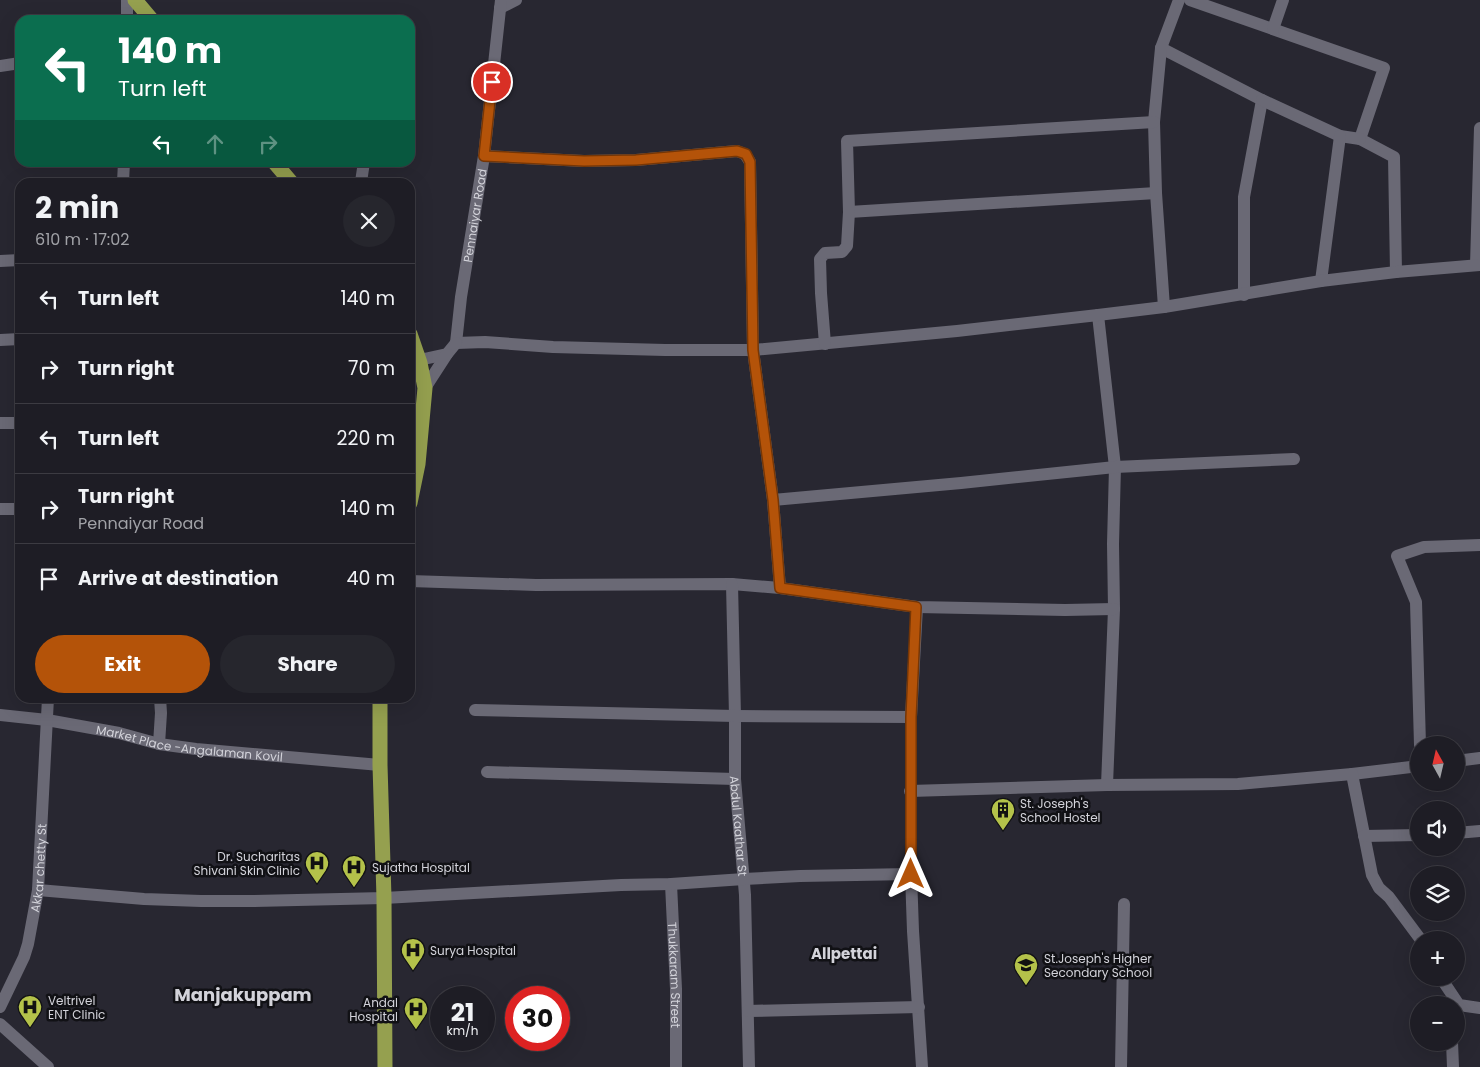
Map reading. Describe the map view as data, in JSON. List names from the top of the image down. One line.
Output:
{"streets":{"street":["Pennaiyar Road","Market Place -Angalaman Kovil","Abdul Kaathar St","Akkar chetty St","Thukkaram Street"]},"crossings":[["Market Place -Angalaman Kovil","Akkar chetty St"]],"districts":["Allpettai","Manjakuppam"],"places":{"building":["St. Joseph's School Hostel"],"hospital":["Dr. Sucharitas Shivani Skin Clinic","Sujatha Hospital","Surya Hospital","Veltrivel ENT Clinic","Andal Hospital"],"school or university":["St.Joseph's Higher Secondary School"]},"north":"top","page":{"turn":["140 m","Turn left"],"heading":["2 min","610 m · 17:02"],"list":[{"name":"Turn left","value":"140 m"},{"name":"Turn right","value":"70 m"},{"name":"Turn left","value":"220 m"},{"name":"Turn right","note":"Pennaiyar Road","value":"140 m"},{"name":"Arrive at destination","value":"40 m"}],"buttons":["Exit","Share"],"map_buttons":["+","−"],"speed":"21 km/h","limit":"30"}}
